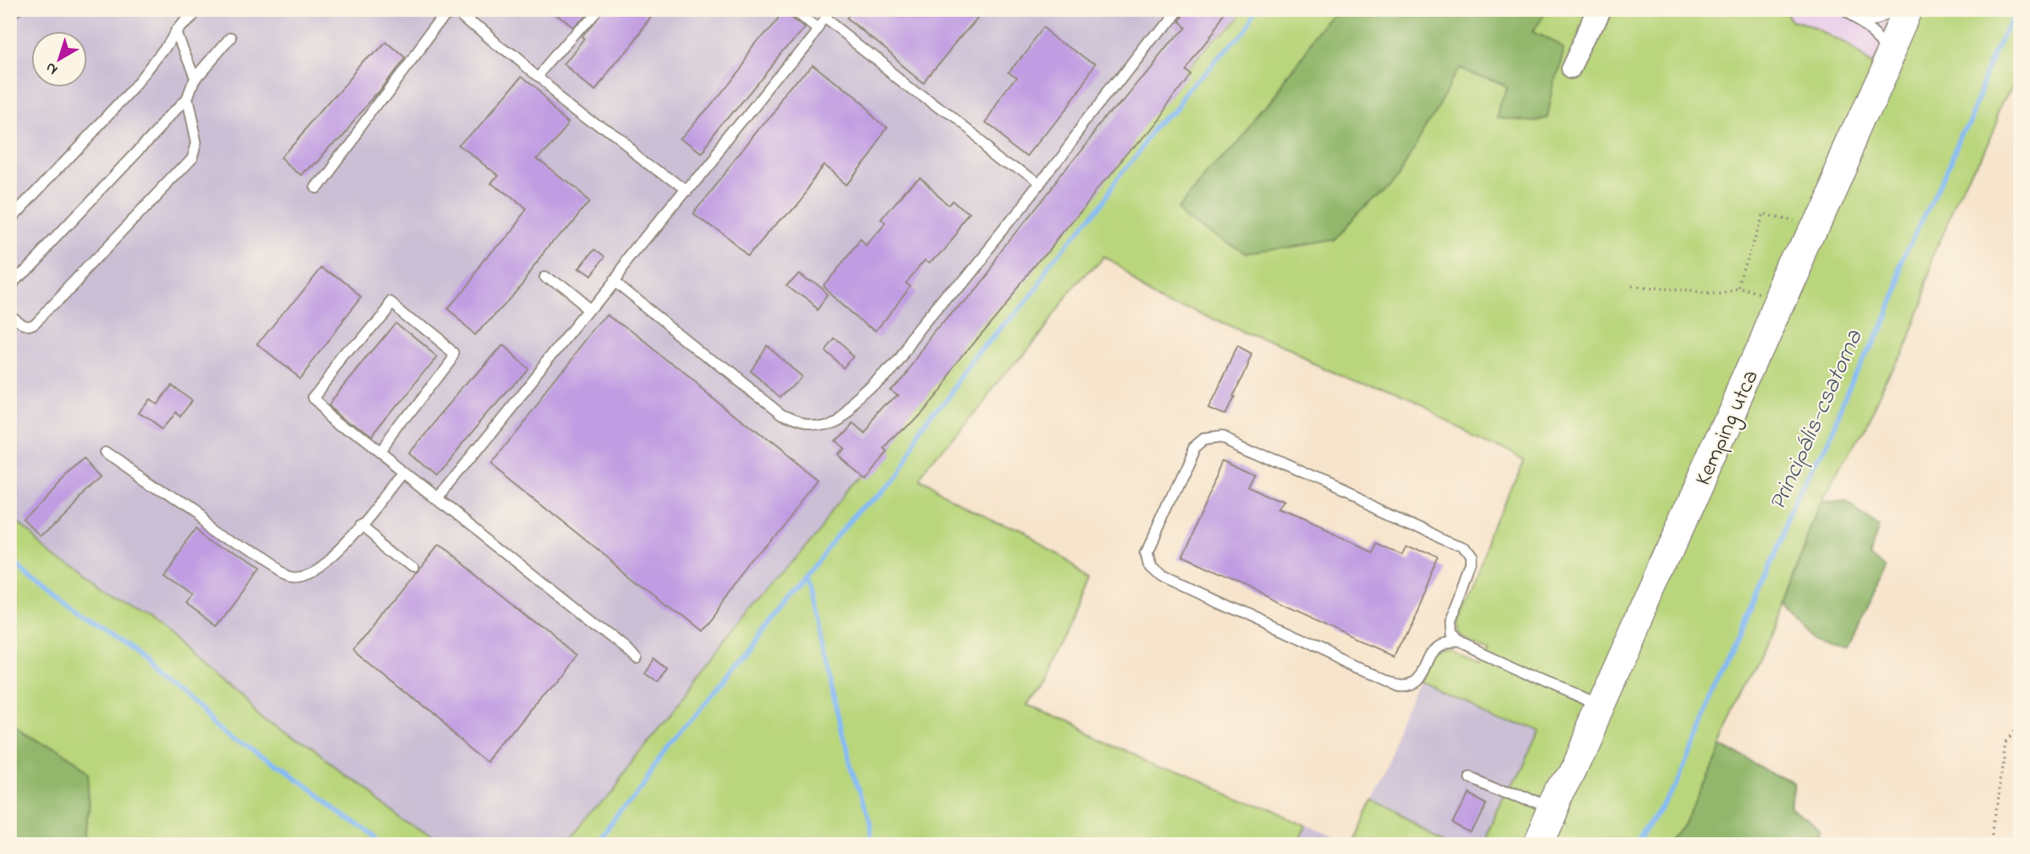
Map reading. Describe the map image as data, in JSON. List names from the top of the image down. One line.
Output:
{"streets":{"main road":["Kemping utca"]},"water":["Principális-csatorna"],"north":"bottom left"}
